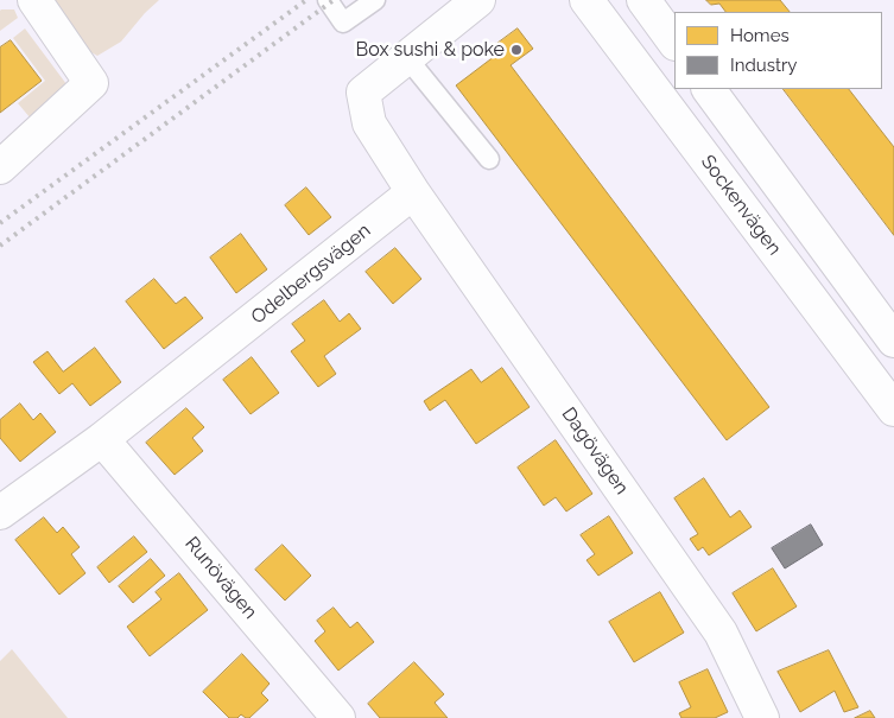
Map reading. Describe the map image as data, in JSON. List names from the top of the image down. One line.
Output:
{"streets":{"street":["Sockenvägen","Odelbergsvägen","Dagövägen","Runövägen"]},"crossings":[["Odelbergsvägen","Dagövägen"],["Odelbergsvägen","Runövägen"]],"places":["Box sushi & poke"],"legend":["Homes","Industry"]}
